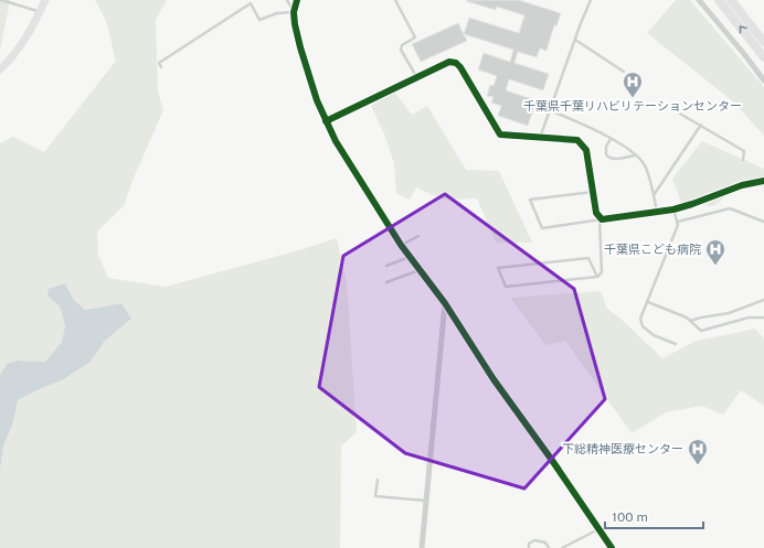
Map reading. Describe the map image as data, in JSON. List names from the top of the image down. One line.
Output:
{"places":{"hospital":["千葉県千葉リハビリテーションセンター","千葉県こども病院","下総精神医療センター"]},"scale_bar":"100 m"}
